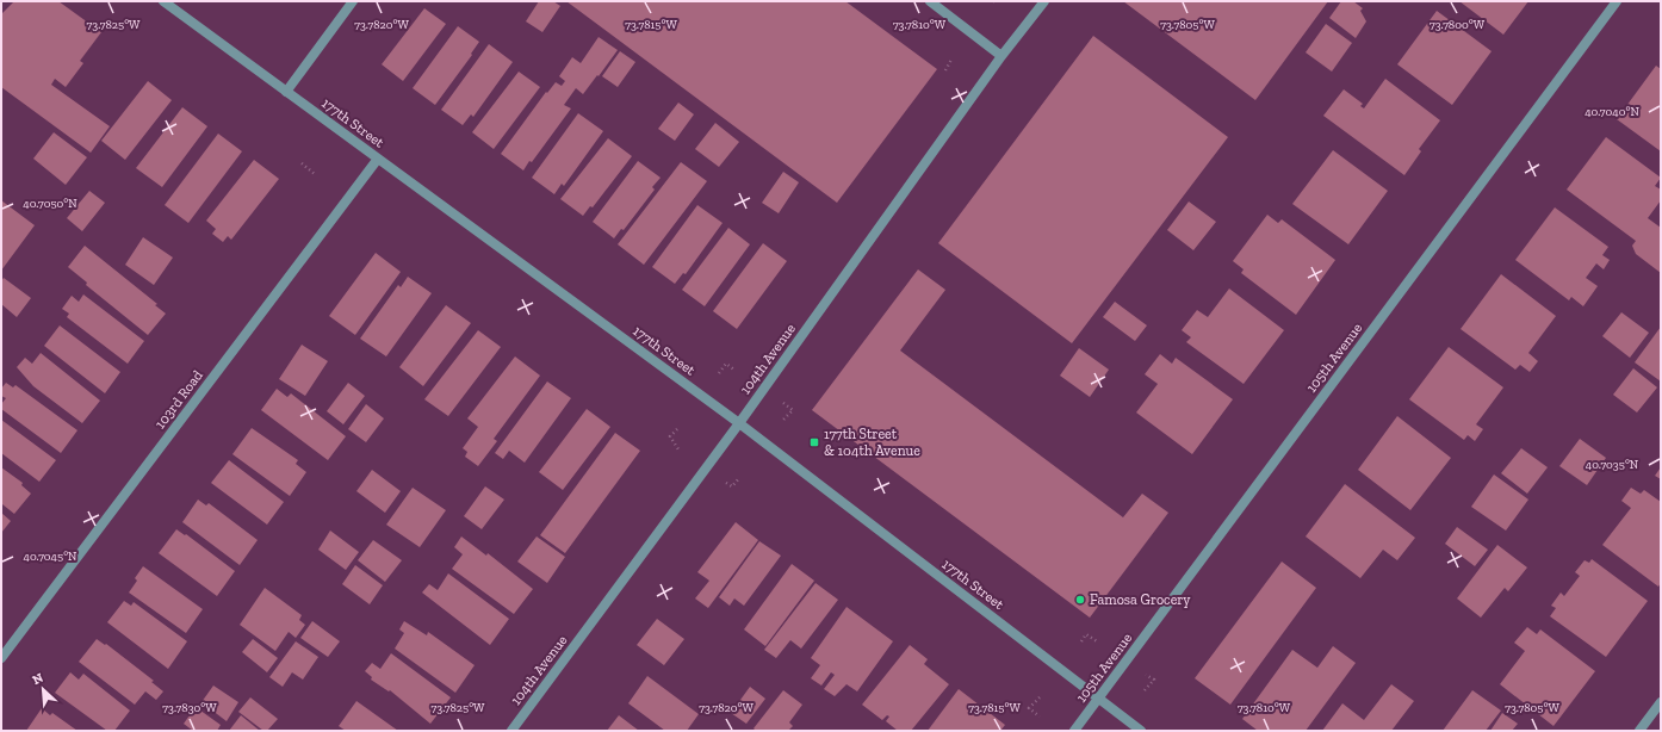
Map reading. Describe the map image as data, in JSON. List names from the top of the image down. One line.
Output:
{"streets":{"street":["177th Street","105th Avenue","104th Avenue","103rd Road"]},"crossings":[["177th Street","105th Avenue"],["177th Street","104th Avenue"],["177th Street","103rd Road"]],"places":{"transit":["177th Street & 104th Avenue"],"other":["Famosa Grocery"]},"north":"top left","coordinates":["73.7825°W","73.7820°W","73.7815°W","73.7810°W","73.7805°W","73.7800°W","40.7040°N","40.7050°N","40.7035°N","40.7045°N","73.7830°W"]}
